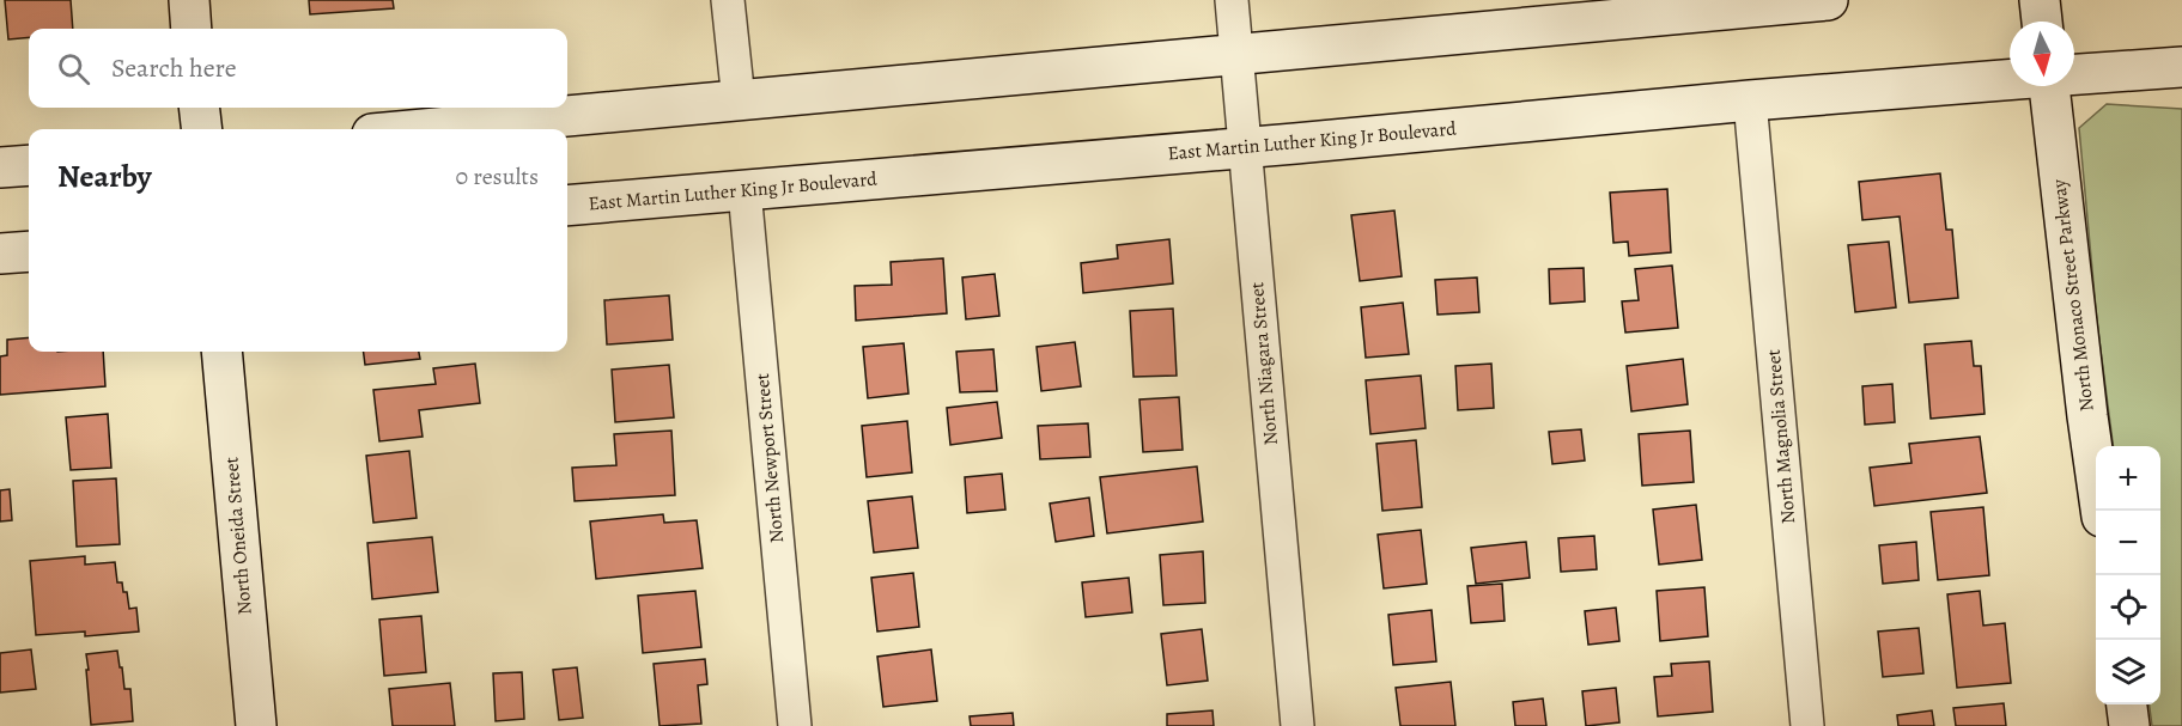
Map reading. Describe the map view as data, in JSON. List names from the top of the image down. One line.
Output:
{"streets":{"main road":["East Martin Luther King Jr Boulevard","North Monaco Street Parkway","North Oneida Street"],"street":["North Niagara Street","North Magnolia Street","North Newport Street"]},"crossings":[["East Martin Luther King Jr Boulevard","North Niagara Street"],["East Martin Luther King Jr Boulevard","North Magnolia Street"],["East Martin Luther King Jr Boulevard","North Newport Street"]],"north":"bottom","page":{"search":"Search here","heading":["Nearby","0 results"],"map_buttons":["+","−"]}}
